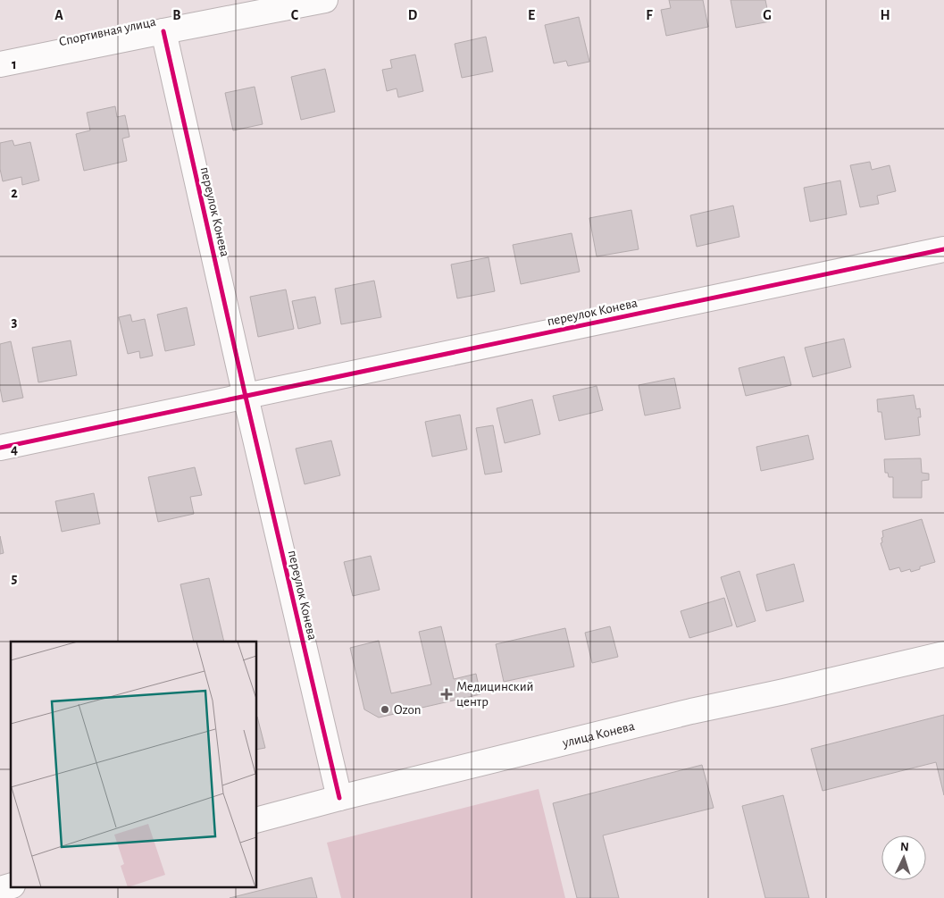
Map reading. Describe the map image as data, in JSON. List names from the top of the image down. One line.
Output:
{"streets":{"street":["Спортивная улица","переулок Конева","улица Конева"]},"crossings":[["Спортивная улица","переулок Конева"],["переулок Конева","улица Конева"]],"places":{"health":["Медицинский центр"],"other":["Ozon"]},"north":"top","grid":{"columns":["A","B","C","D","E","F","G","H"],"rows":["1","2","3","4","5"]}}
